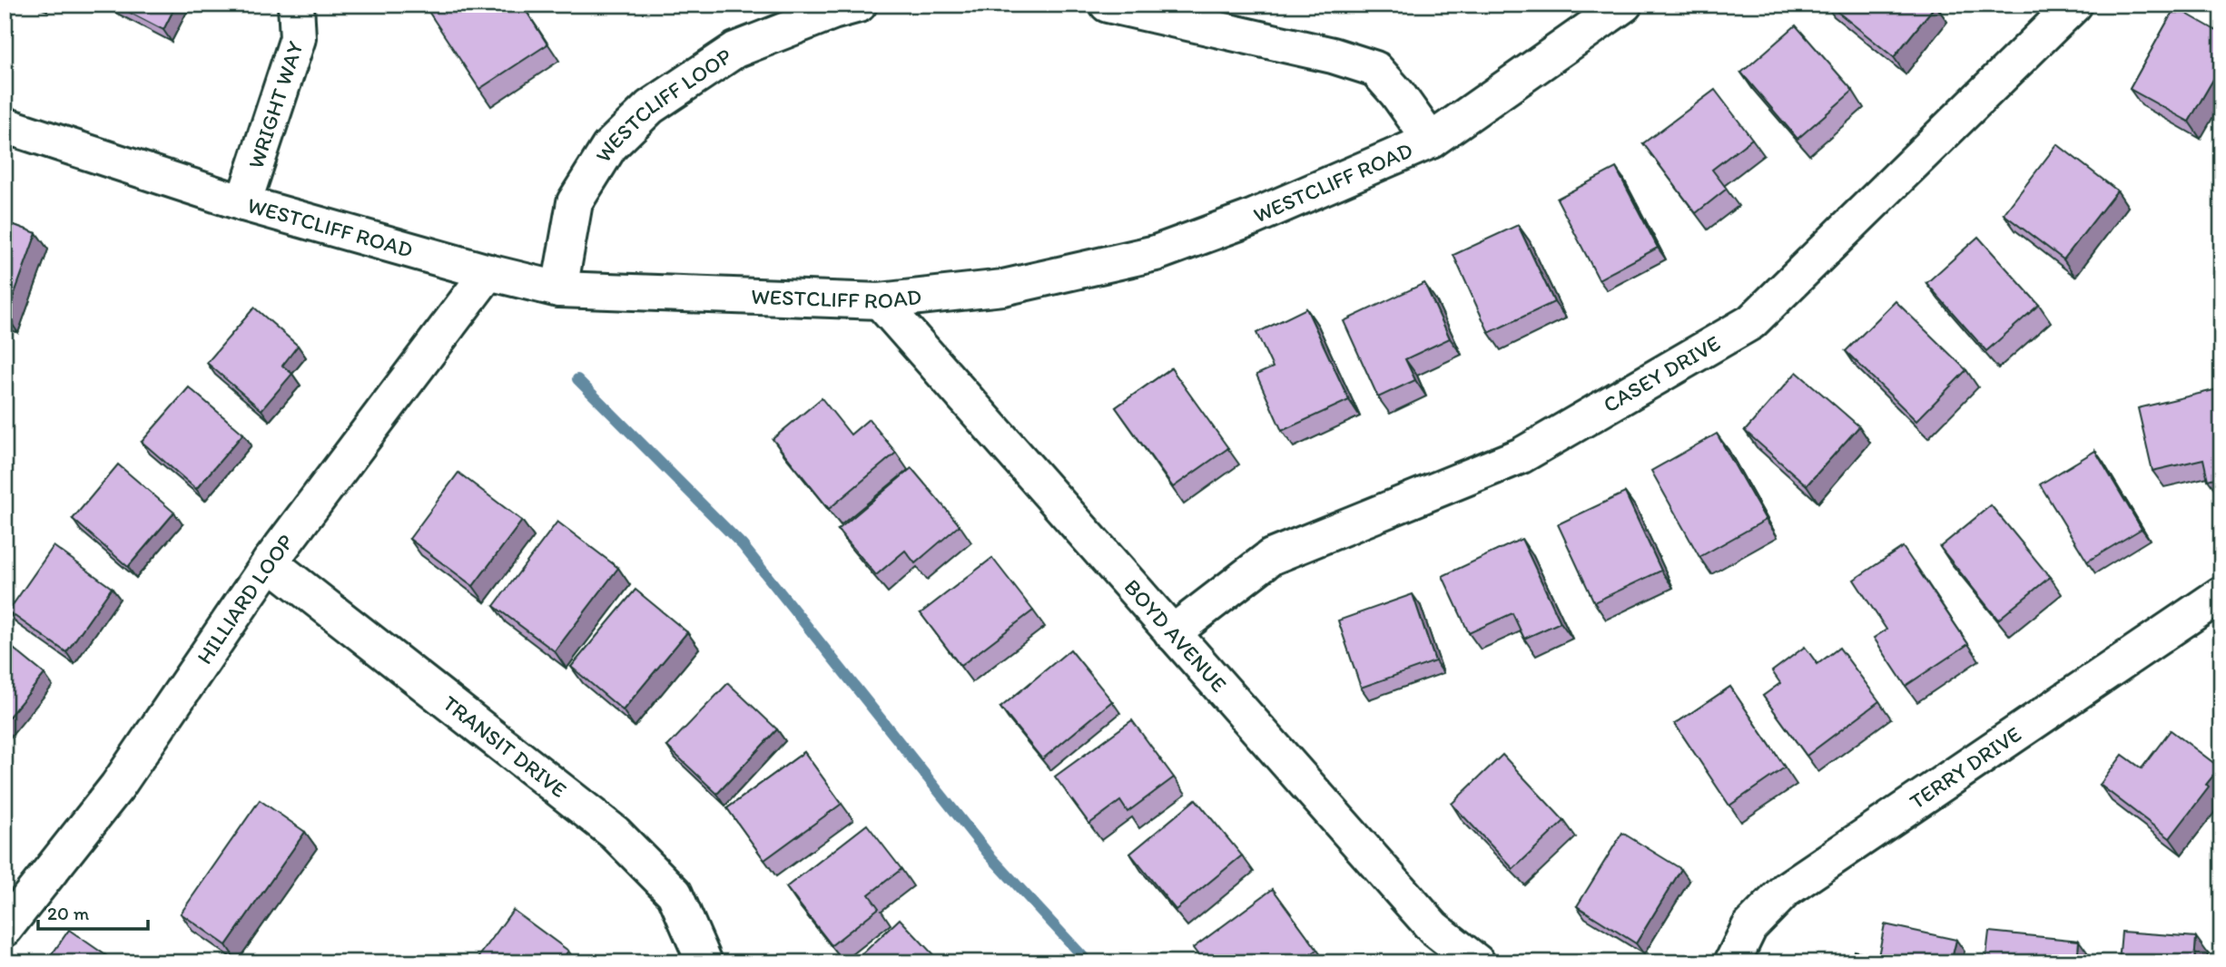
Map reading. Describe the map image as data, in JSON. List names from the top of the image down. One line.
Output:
{"streets":{"street":["WRIGHT WAY","WESTCLIFF LOOP","WESTCLIFF ROAD","CASEY DRIVE","HILLIARD LOOP","BOYD AVENUE","TRANSIT DRIVE","TERRY DRIVE"]},"crossings":[["WRIGHT WAY","WESTCLIFF ROAD"],["WESTCLIFF LOOP","WESTCLIFF ROAD"],["WESTCLIFF ROAD","HILLIARD LOOP"],["WESTCLIFF ROAD","BOYD AVENUE"],["CASEY DRIVE","BOYD AVENUE"],["HILLIARD LOOP","TRANSIT DRIVE"]],"scale_bar":"20 m"}
